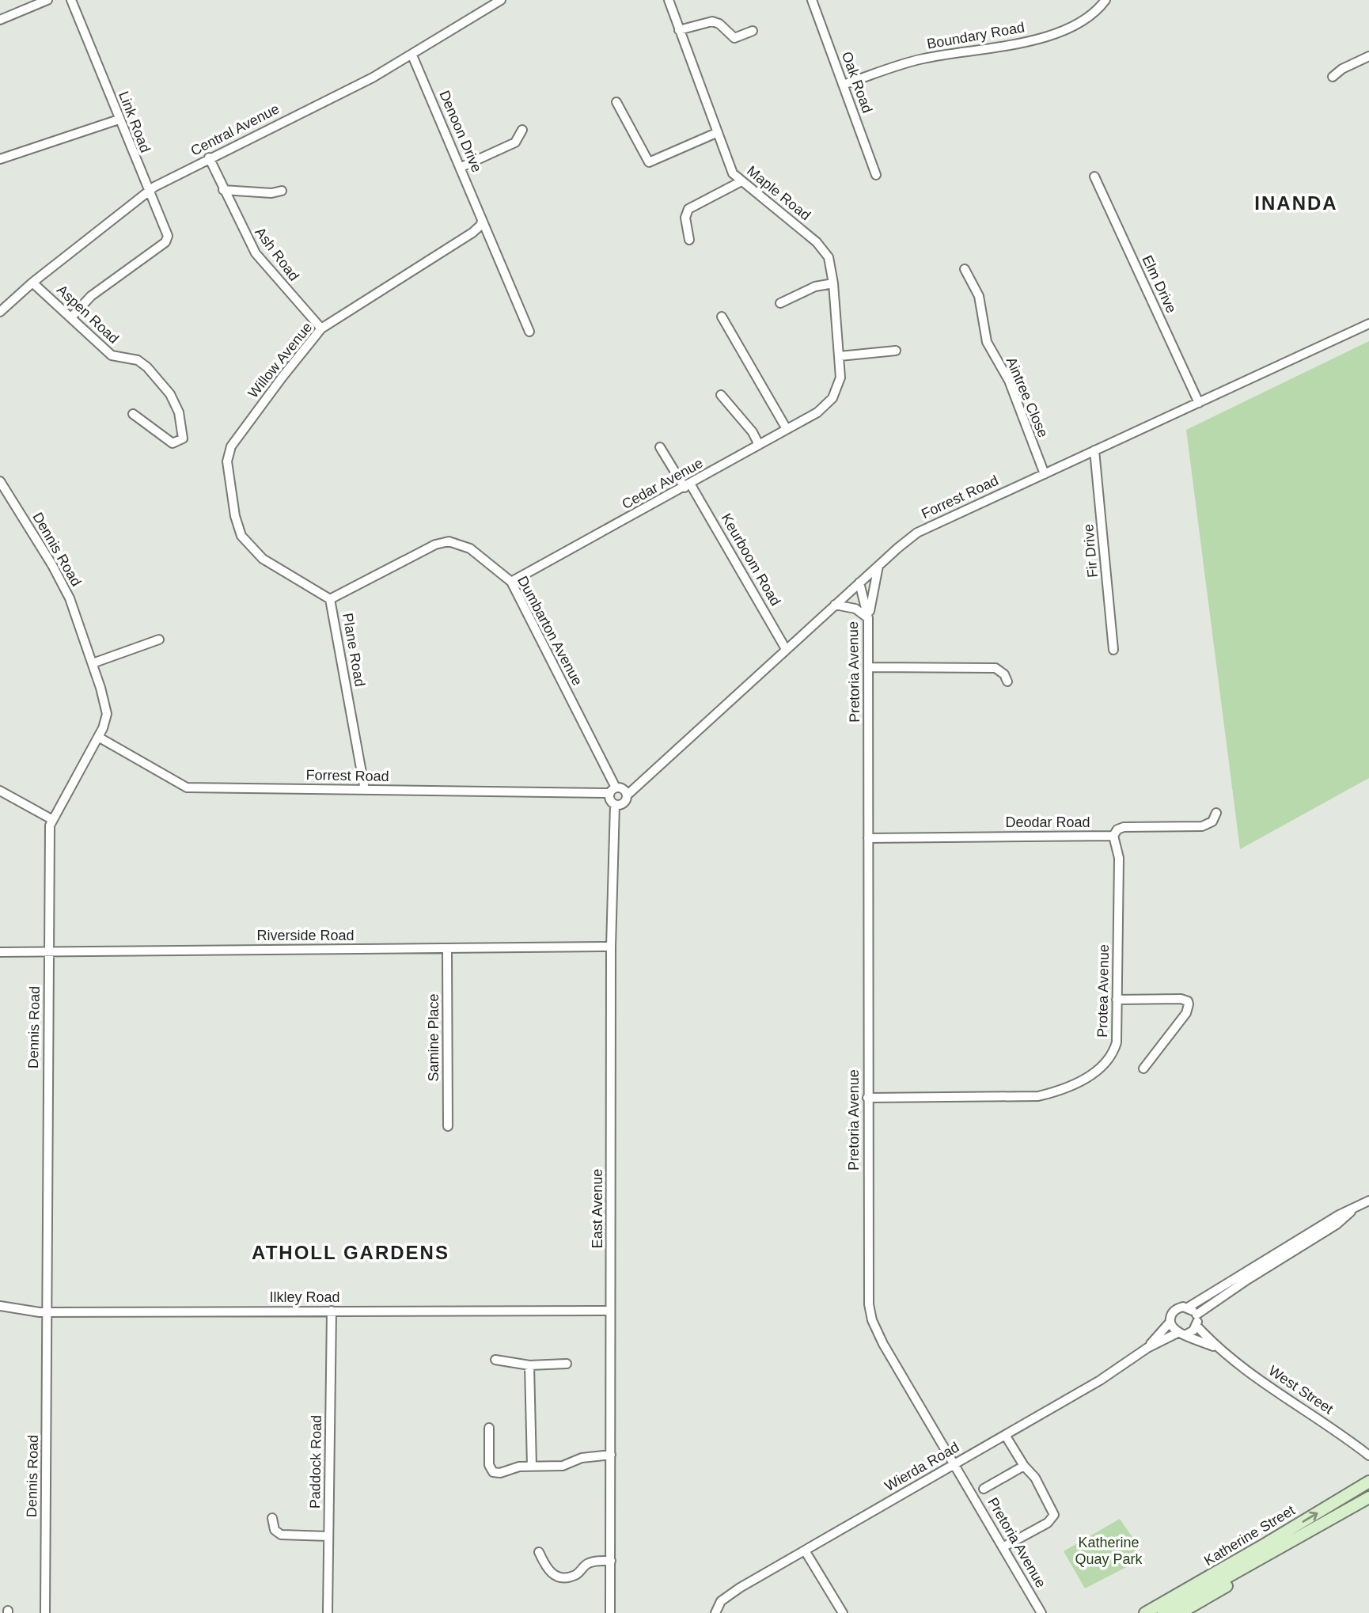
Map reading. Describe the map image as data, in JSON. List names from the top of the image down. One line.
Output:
{"streets":{"main road":["Katherine Street"],"street":["Boundary Road","Oak Road","Link Road","Central Avenue","Denoon Drive","Maple Road","Ash Road","Elm Drive","Aspen Road","Willow Avenue","Aintree Close","Cedar Avenue","Forrest Road","Dennis Road","Fir Drive","Keurboom Road","Dumbarton Avenue","Plane Road","Pretoria Avenue","Deodar Road","Riverside Road","Protea Avenue","Samine Place","East Avenue","Ilkley Road","West Street","Paddock Road","Wierda Road"]},"crossings":[["Boundary Road","Oak Road"],["Link Road","Central Avenue"],["Link Road","Aspen Road"],["Central Avenue","Denoon Drive"],["Central Avenue","Ash Road"],["Central Avenue","Aspen Road"],["Denoon Drive","Willow Avenue"],["Maple Road","Cedar Avenue"],["Ash Road","Willow Avenue"],["Elm Drive","Forrest Road"],["Willow Avenue","Plane Road"],["Aintree Close","Forrest Road"],["Cedar Avenue","Keurboom Road"],["Cedar Avenue","Dumbarton Avenue"],["Forrest Road","Dennis Road"],["Forrest Road","Fir Drive"],["Forrest Road","Keurboom Road"],["Forrest Road","Dumbarton Avenue"],["Forrest Road","Plane Road"],["Forrest Road","Pretoria Avenue"],["Forrest Road","East Avenue"],["Dennis Road","Riverside Road"],["Dennis Road","Ilkley Road"],["Dumbarton Avenue","Plane Road"],["Dumbarton Avenue","East Avenue"],["Pretoria Avenue","Deodar Road"],["Pretoria Avenue","Protea Avenue"],["Pretoria Avenue","Wierda Road"],["Deodar Road","Protea Avenue"],["Riverside Road","Samine Place"],["Riverside Road","East Avenue"],["East Avenue","Ilkley Road"],["Ilkley Road","Paddock Road"],["West Street","Wierda Road"]],"districts":["INANDA","ATHOLL GARDENS"],"parks":["Katherine Quay Park"]}
